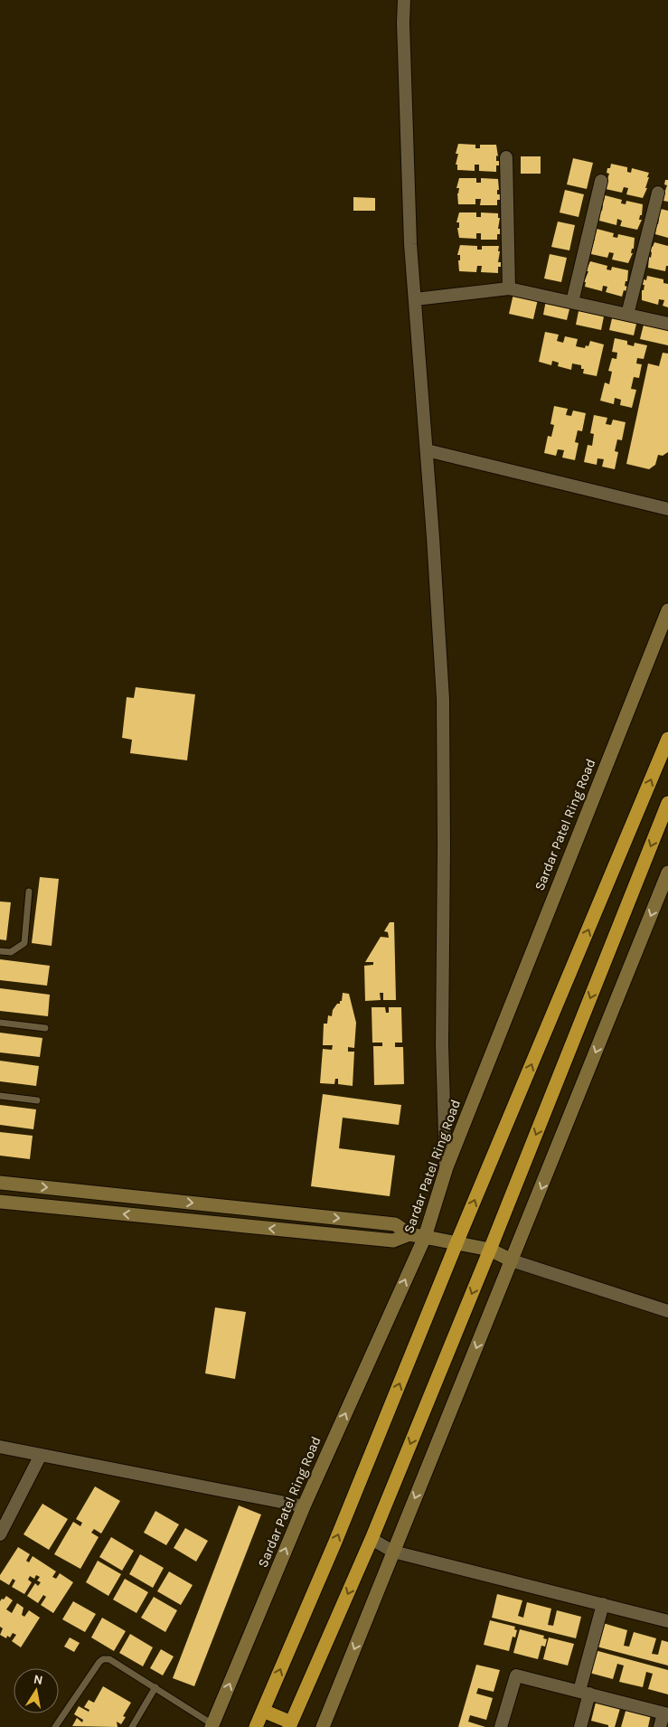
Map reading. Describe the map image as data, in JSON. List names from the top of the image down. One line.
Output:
{"streets":{"street":["Sardar Patel Ring Road"]},"north":"top"}
